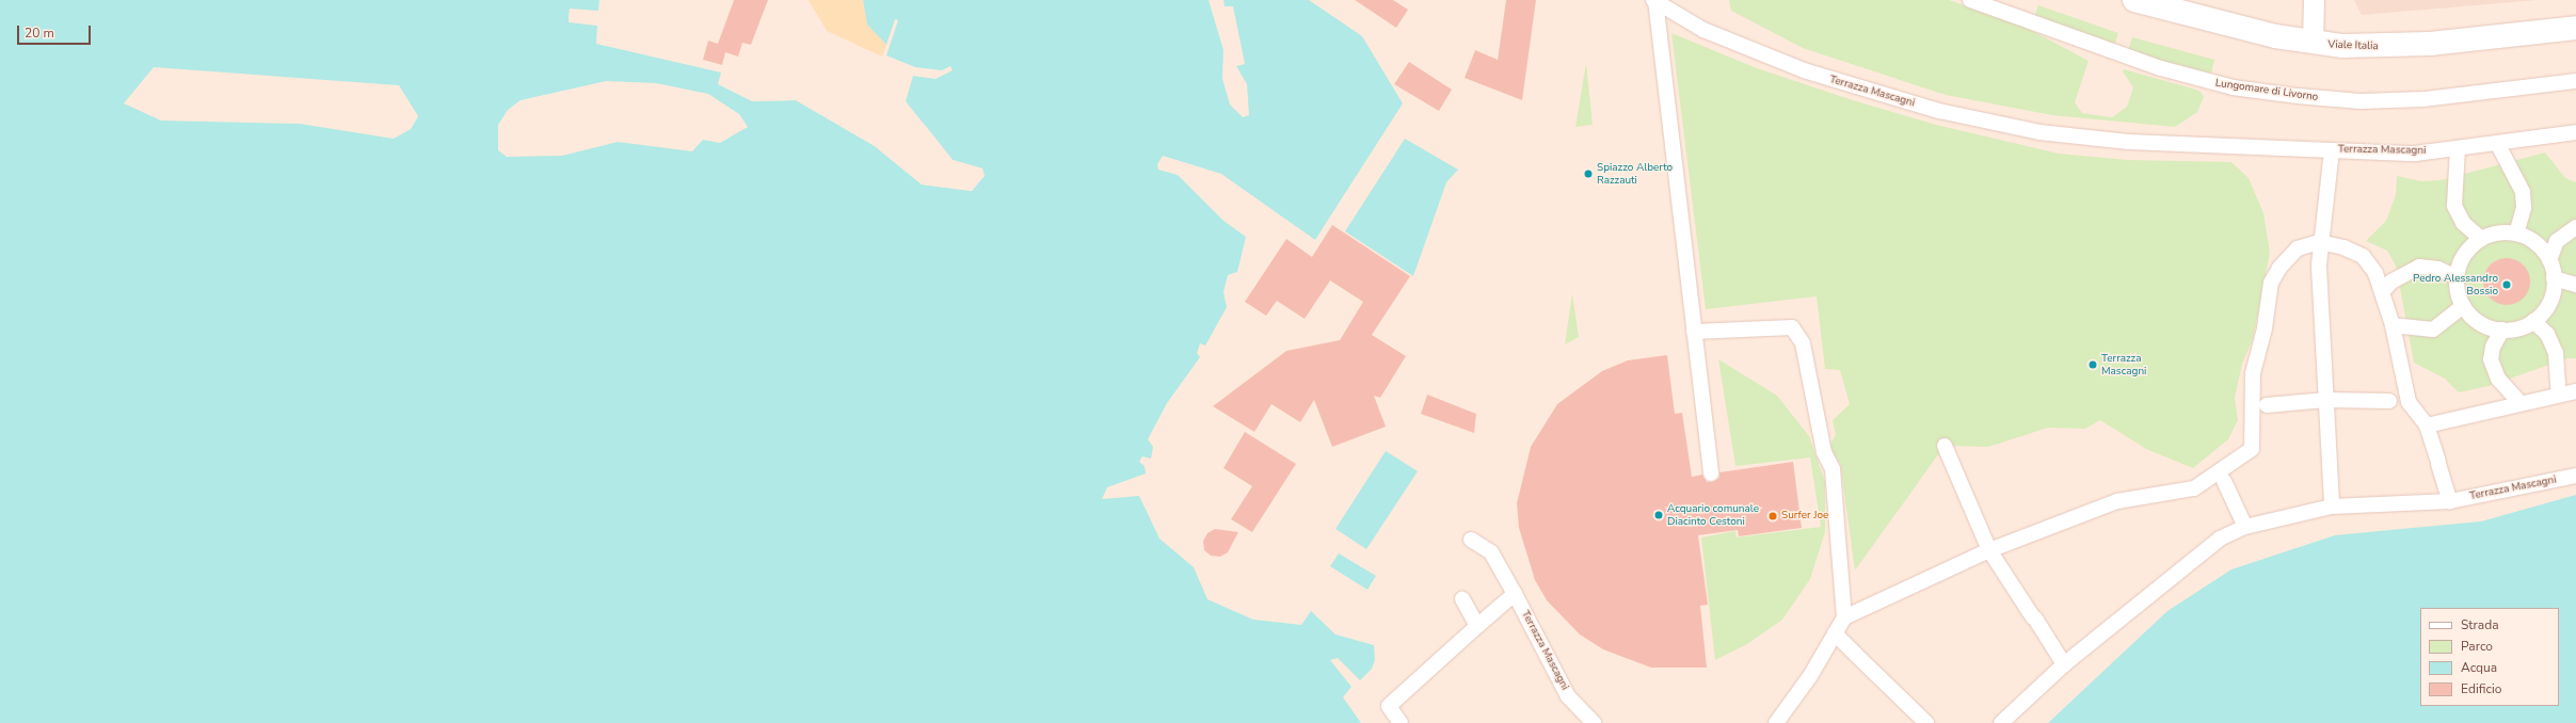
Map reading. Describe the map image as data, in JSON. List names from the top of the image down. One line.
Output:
{"streets":{"main road":["Viale Italia"],"street":["Lungomare di Livorno","Terrazza Mascagni"]},"places":["Spiazzo Alberto Razzauti","Pedro Alessandro Bossio","Terrazza Mascagni","Acquario comunale Diacinto Cestoni","Surfer Joe"],"legend":["Strada","Parco","Acqua","Edificio"],"scale_bar":"20 m"}
